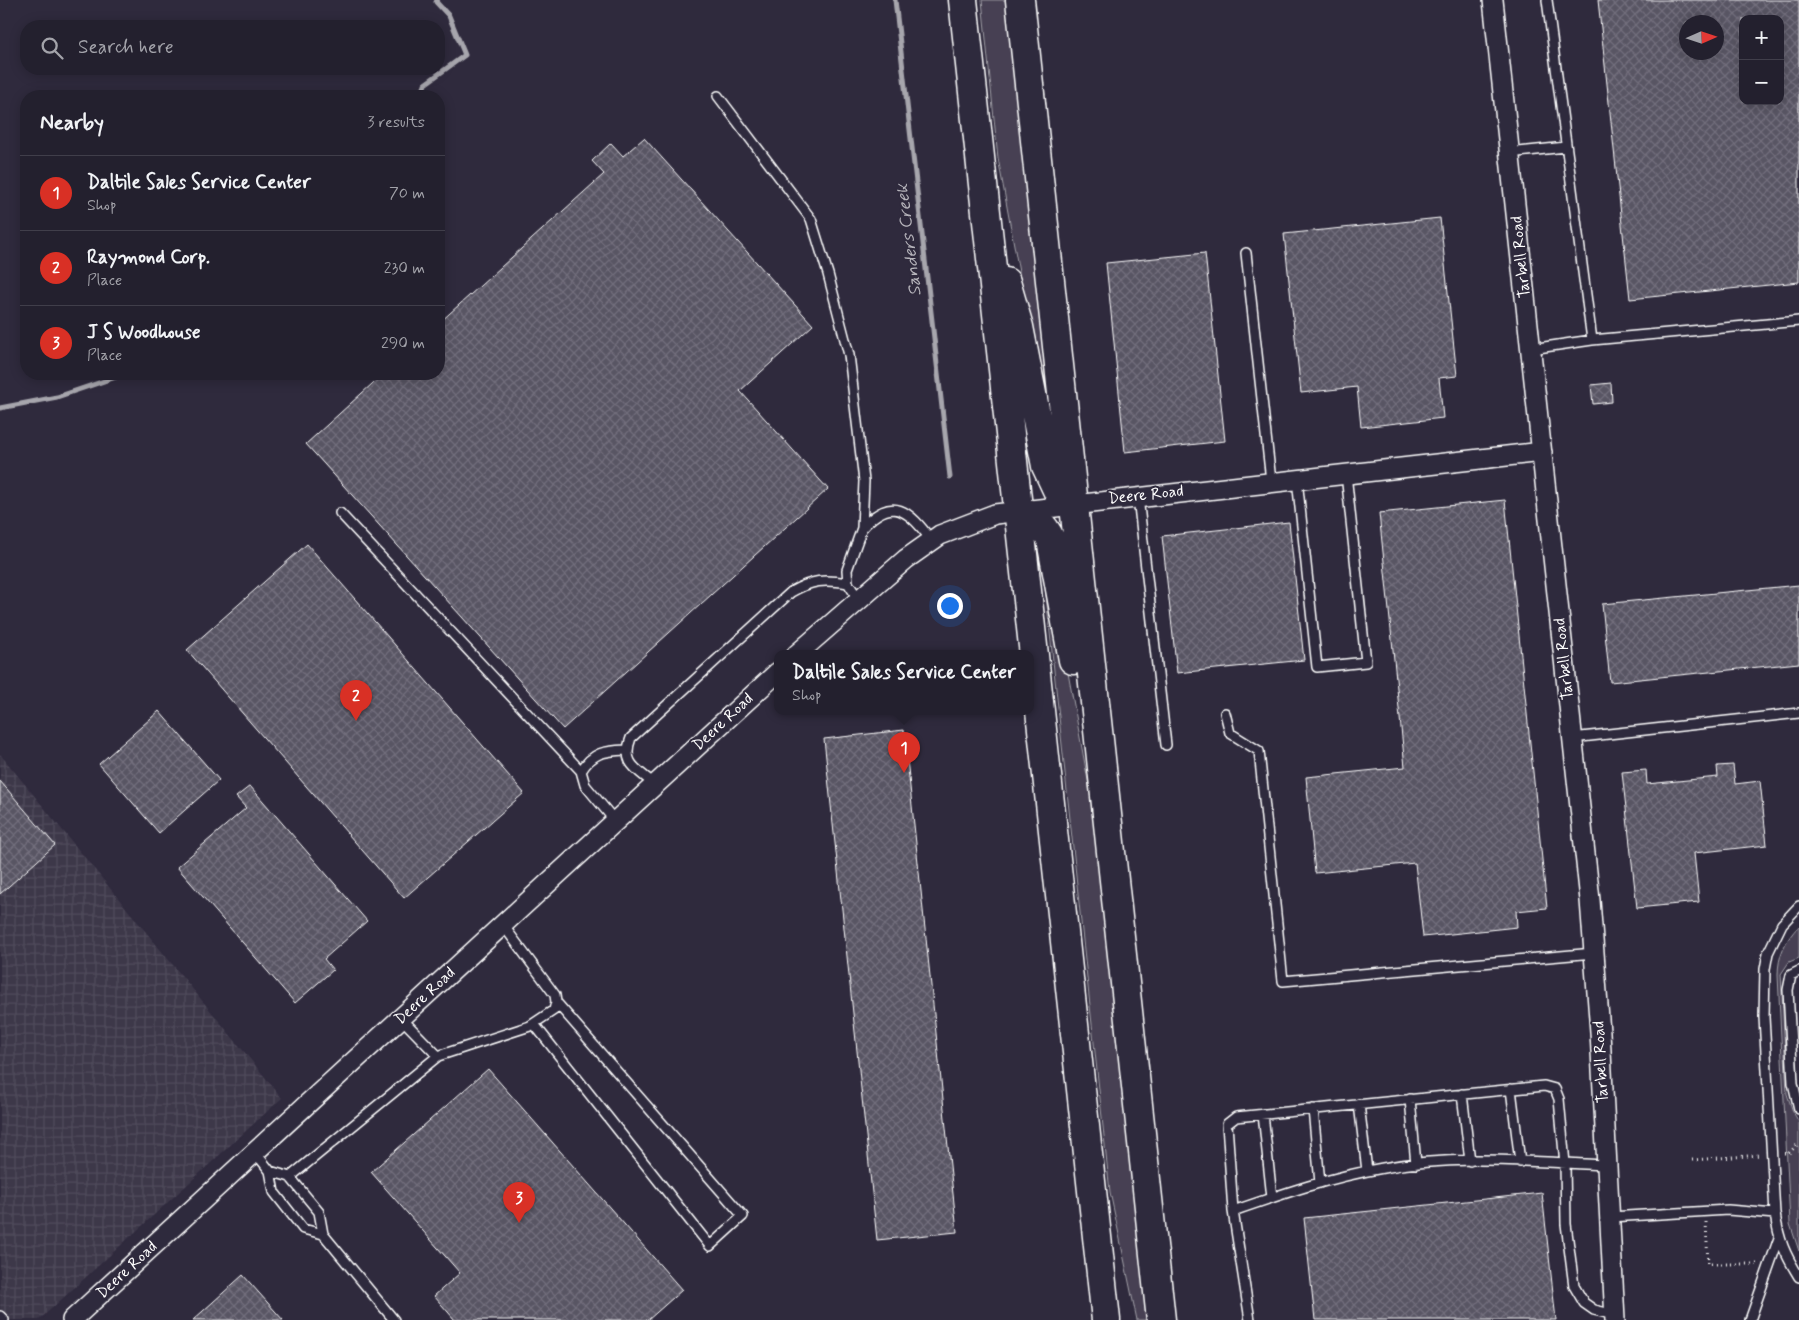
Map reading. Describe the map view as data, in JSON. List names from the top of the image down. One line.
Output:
{"streets":{"street":["Tarbell Road","Deere Road"]},"crossings":[["Tarbell Road","Deere Road"]],"water":["Sanders Creek"],"north":"right","page":{"map_buttons":["+","−"],"search":"Search here","heading":["Nearby","3 results"],"list":[{"mark":"1","name":"Daltile Sales Service Center","note":"Shop","value":"70 m"},{"mark":"2","name":"Raymond Corp.","note":"Place","value":"230 m"},{"mark":"3","name":"J S Woodhouse","note":"Place","value":"290 m"}],"popup":["Daltile Sales Service Center","Shop"],"pins":["2","1","3"]}}
